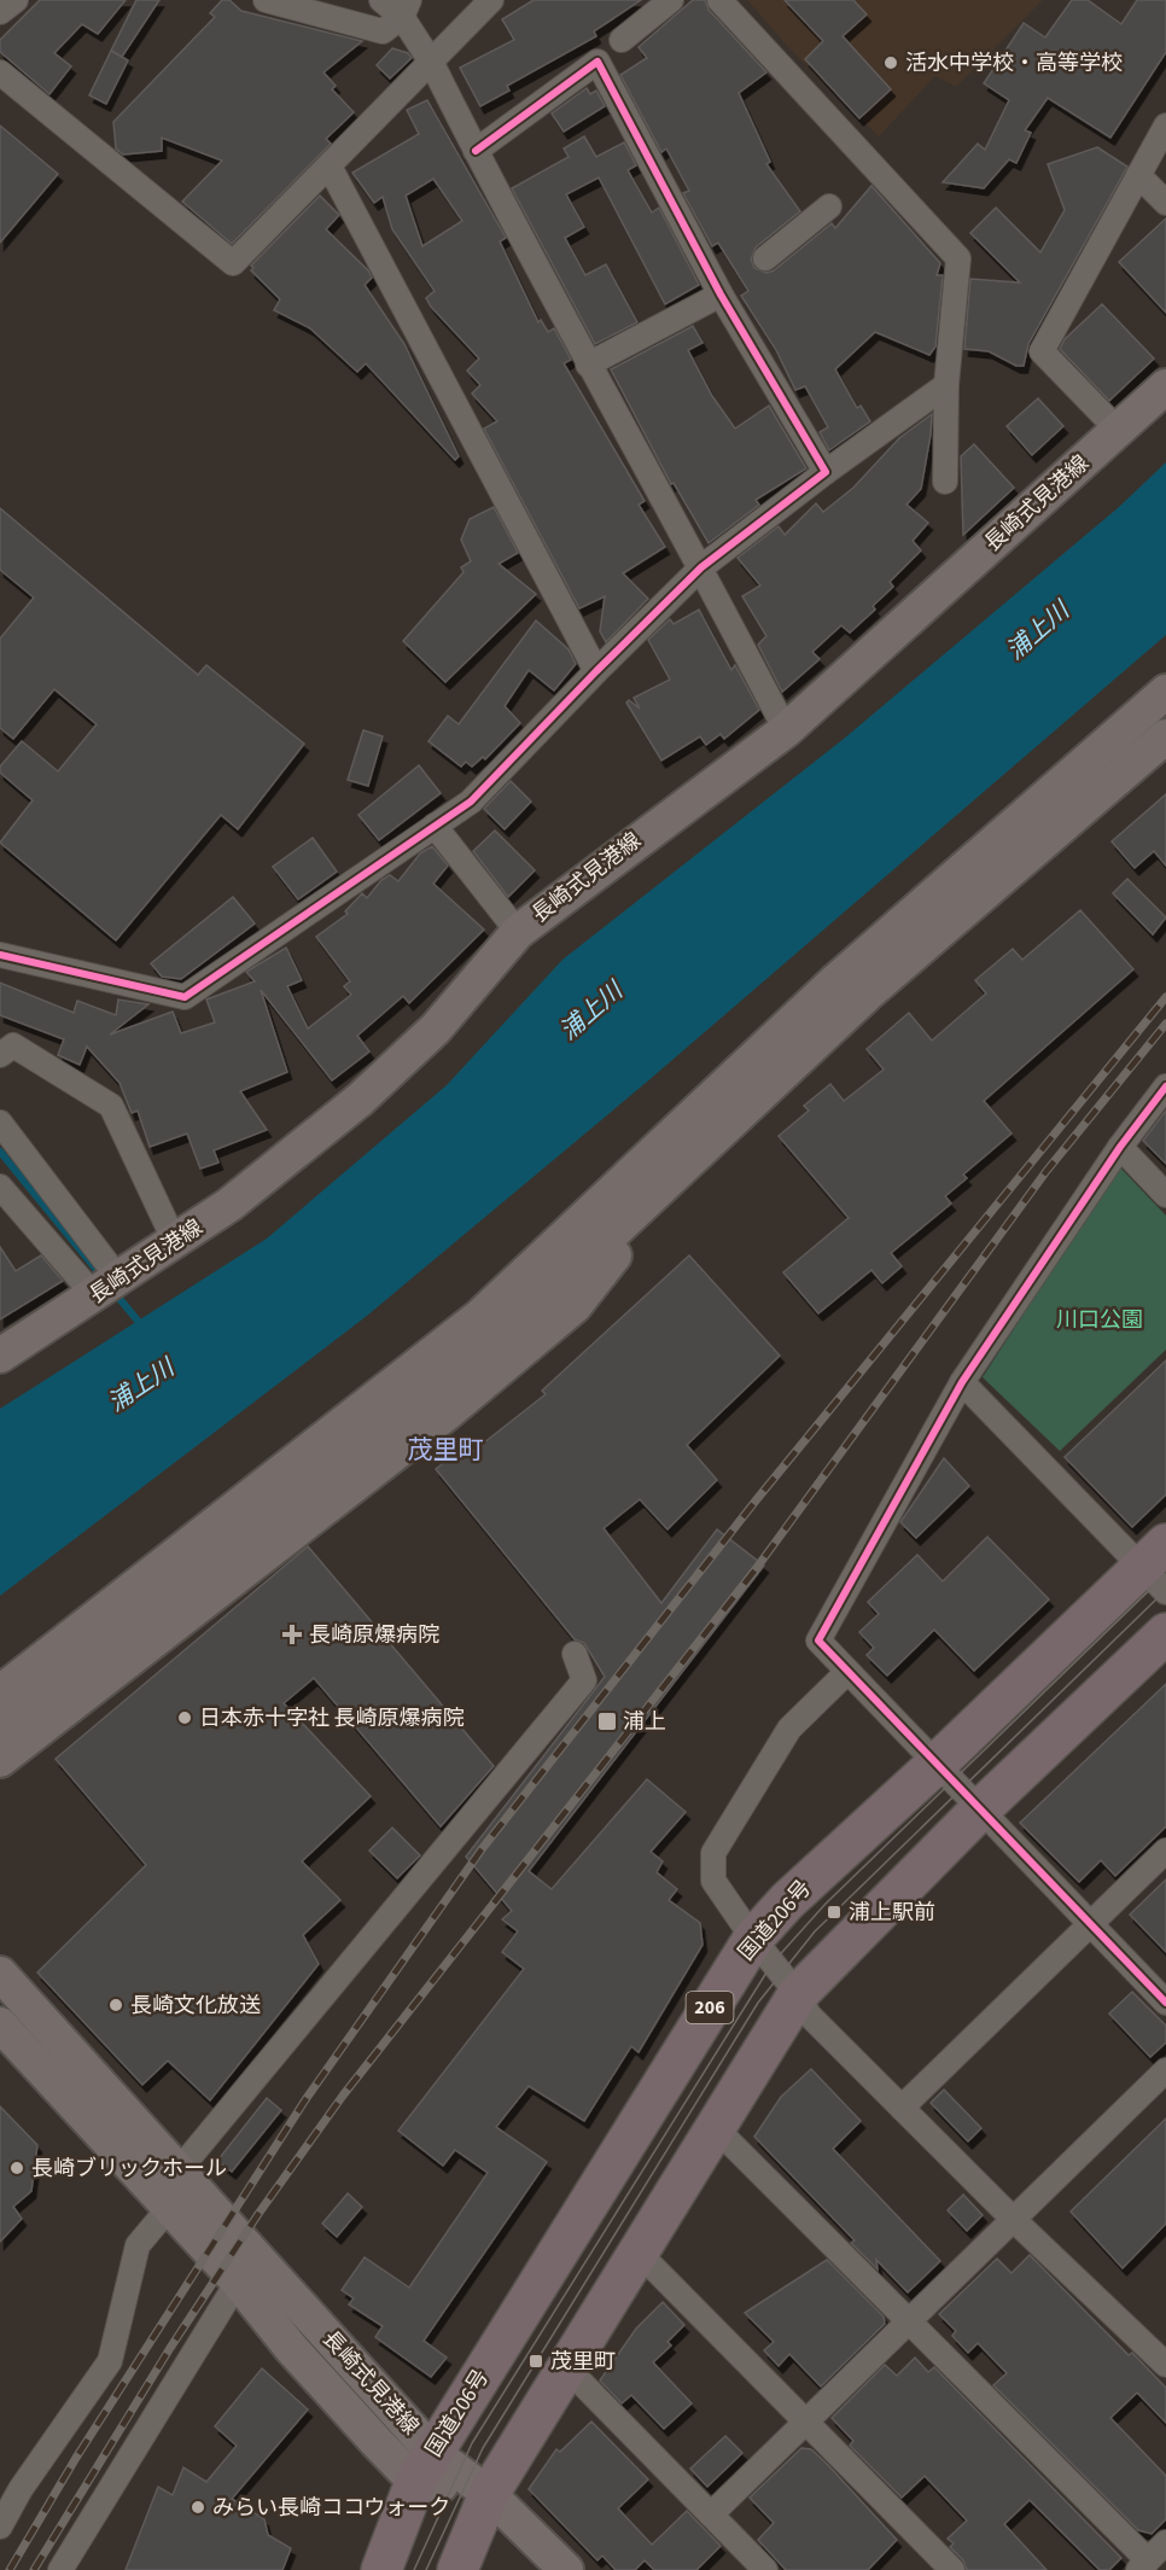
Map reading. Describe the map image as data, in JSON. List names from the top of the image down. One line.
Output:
{"streets":{"highway":["国道206号","206"],"main road":["長崎式見港線"]},"crossings":[["長崎式見港線","国道206号"]],"districts":["茂里町"],"water":["浦上川"],"parks":["川口公園"],"places":{"other":["活水中学校・高等学校","日本赤十字社 長崎原爆病院","長崎文化放送","長崎ブリックホール","みらい長崎ココウォーク"],"health":["長崎原爆病院"],"transit":["浦上","浦上駅前","茂里町"]}}
